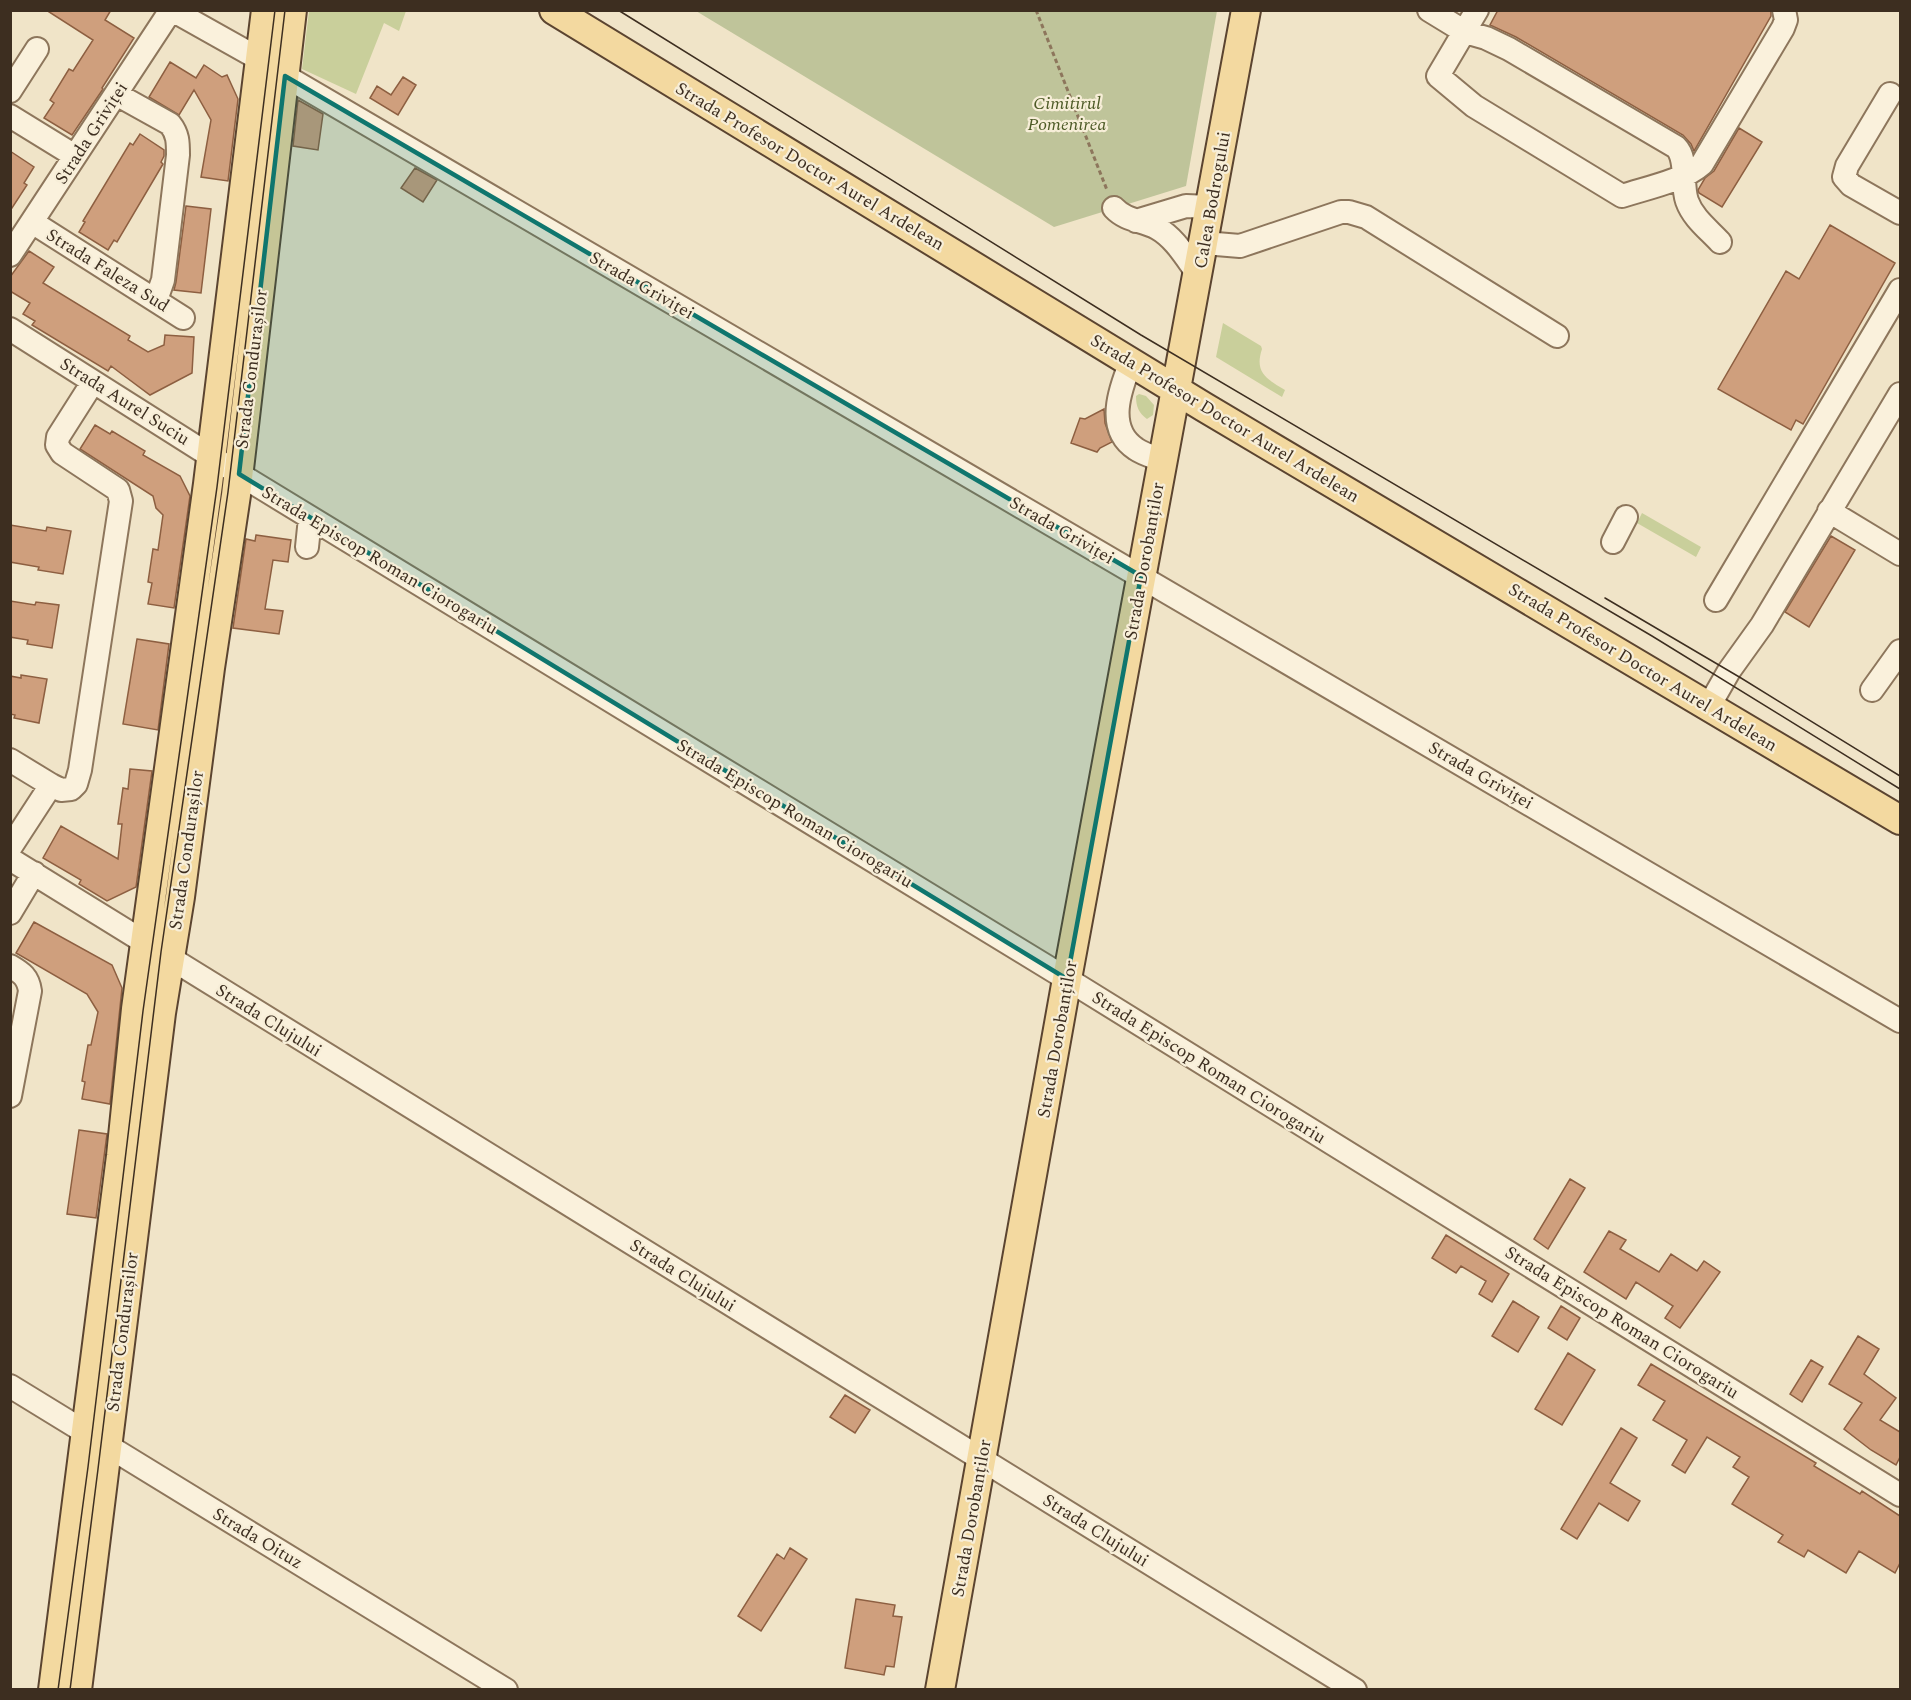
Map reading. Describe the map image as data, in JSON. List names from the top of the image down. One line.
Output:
{"streets":{"main road":["Strada Profesor Doctor Aurel Ardelean","Calea Bodrogului","Strada Condurașilor","Strada Dorobanților"],"street":["Strada Griviței","Strada Faleza Sud","Strada Aurel Suciu","Strada Episcop Roman Ciorogariu","Strada Clujului","Strada Oituz"]},"crossings":[["Strada Griviței","Strada Faleza Sud"],["Strada Griviței","Strada Condurașilor"],["Strada Griviței","Strada Dorobanților"],["Strada Profesor Doctor Aurel Ardelean","Calea Bodrogului"],["Strada Profesor Doctor Aurel Ardelean","Strada Dorobanților"],["Calea Bodrogului","Strada Dorobanților"],["Strada Condurașilor","Strada Aurel Suciu"],["Strada Condurașilor","Strada Episcop Roman Ciorogariu"],["Strada Condurașilor","Strada Clujului"],["Strada Condurașilor","Strada Oituz"],["Strada Aurel Suciu","Strada Episcop Roman Ciorogariu"],["Strada Episcop Roman Ciorogariu","Strada Dorobanților"],["Strada Dorobanților","Strada Clujului"]],"parks":["Cimitirul Pomenirea"]}
